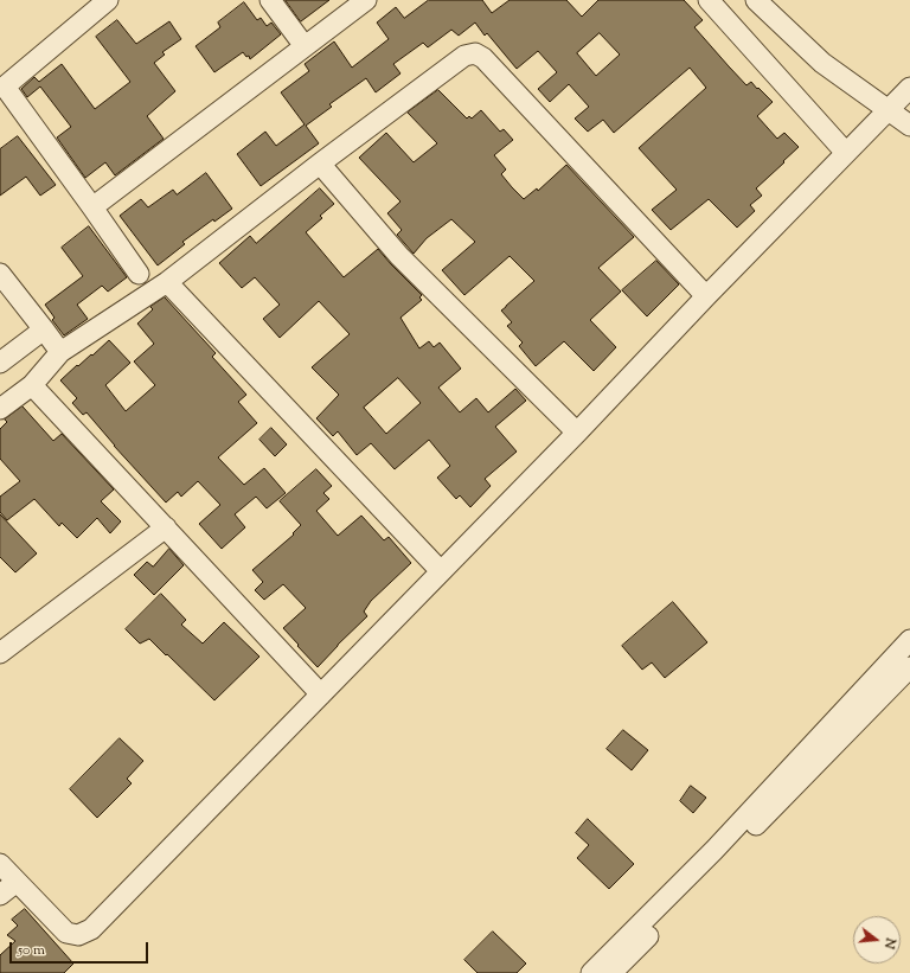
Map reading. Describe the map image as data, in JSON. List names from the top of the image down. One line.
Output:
{"scale_bar":"50 m","north":"right"}
